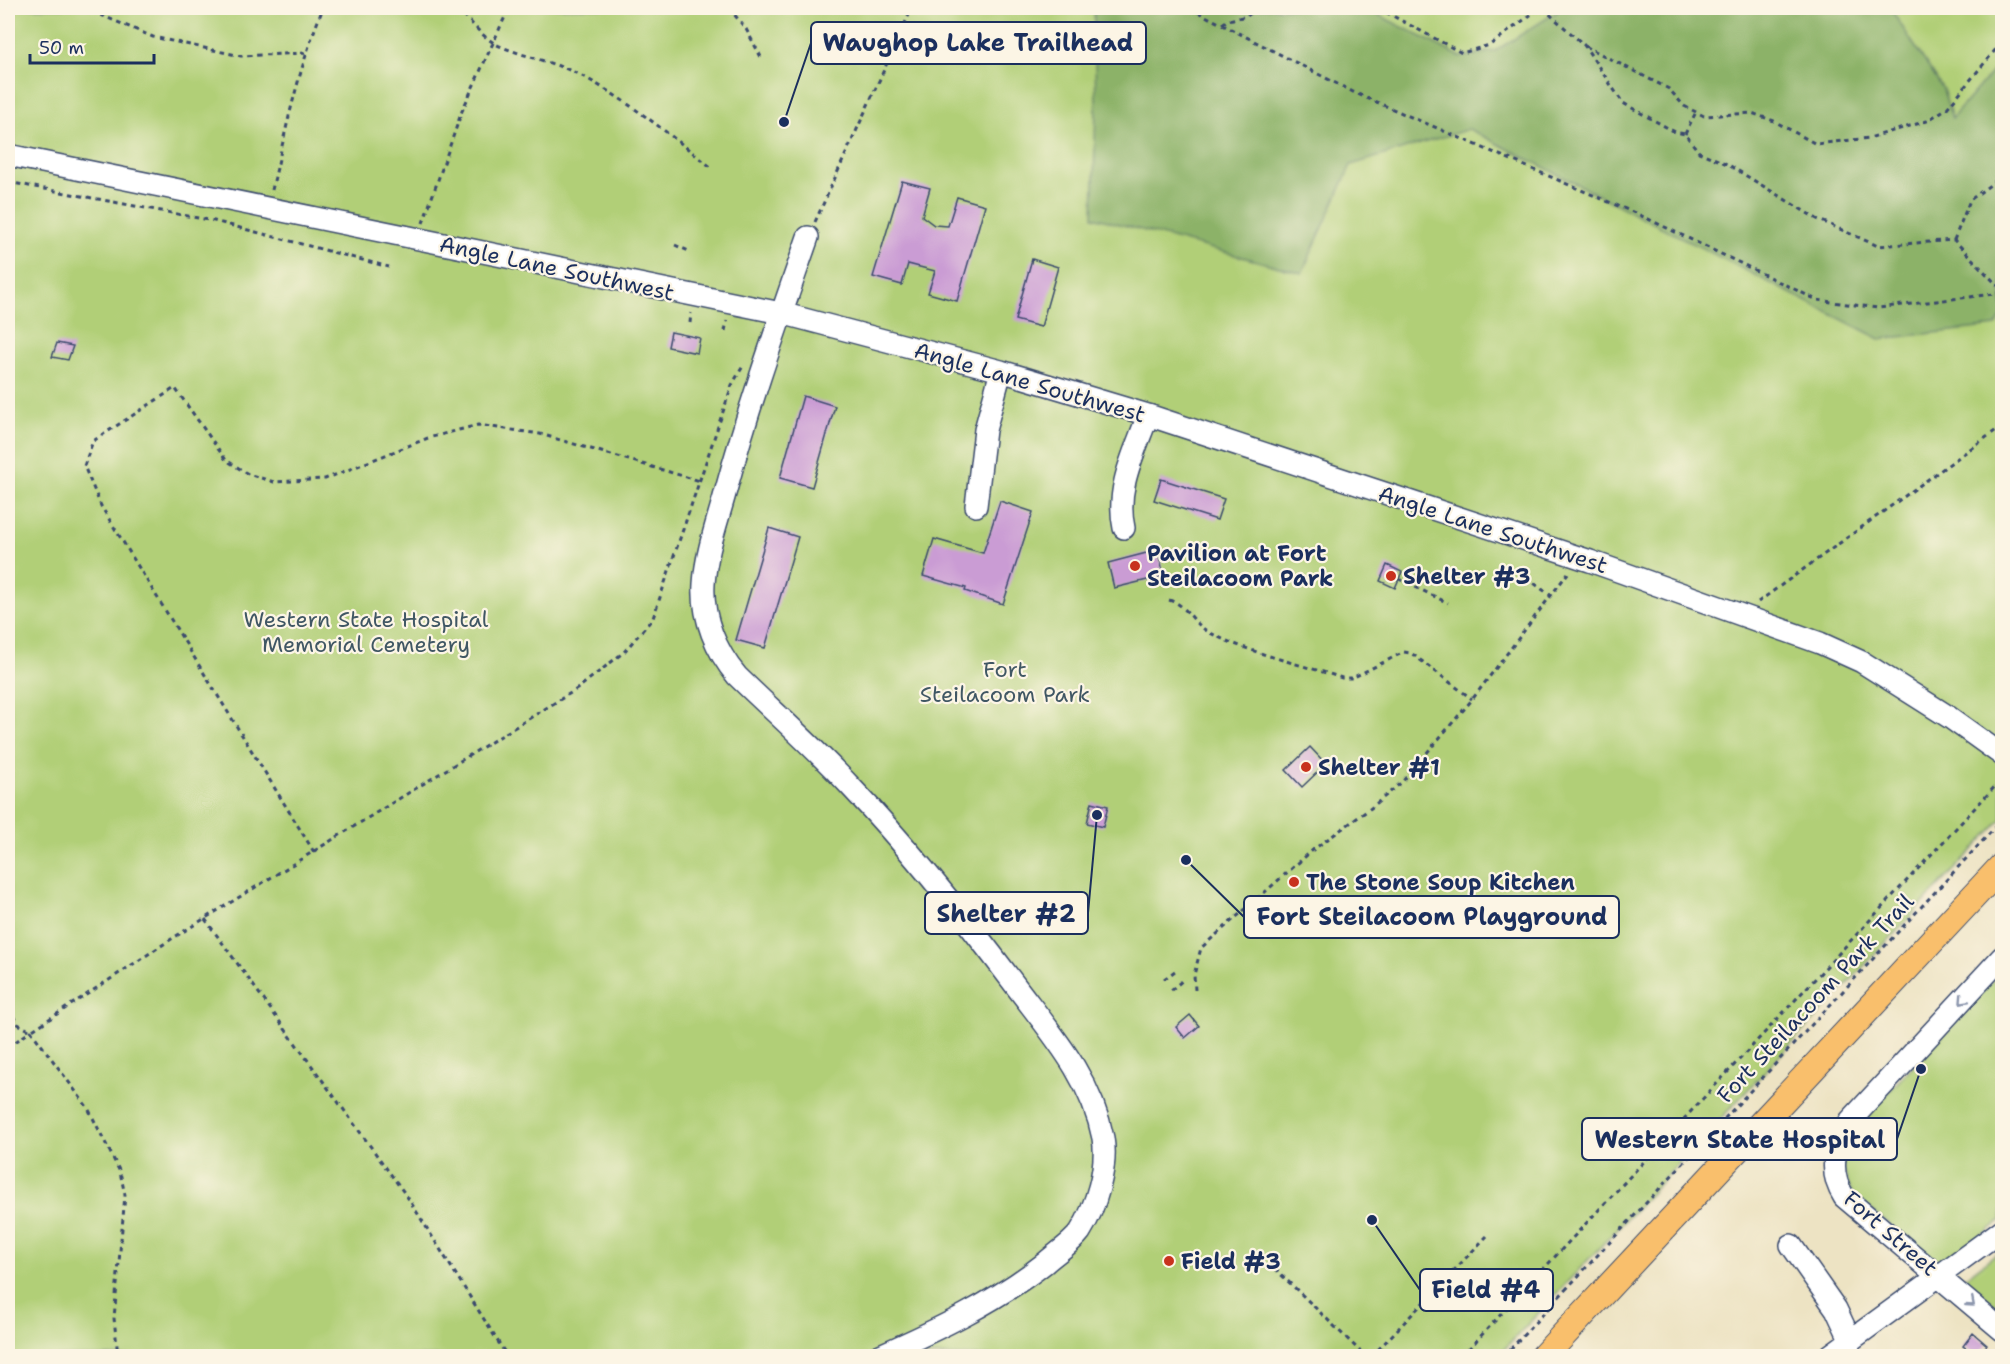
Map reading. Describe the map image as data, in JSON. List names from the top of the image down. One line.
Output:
{"streets":{"street":["Angle Lane Southwest","Fort Street"],"path":["Fort Steilacoom Park Trail"]},"parks":["Western State Hospital Memorial Cemetery","Fort Steilacoom Park"],"places":["Waughop Lake Trailhead","Pavilion at Fort Steilacoom Park","Shelter #3","Shelter #1","Shelter #2","Fort Steilacoom Playground","The Stone Soup Kitchen","Western State Hospital","Field #4","Field #3"],"scale_bar":"50 m"}
